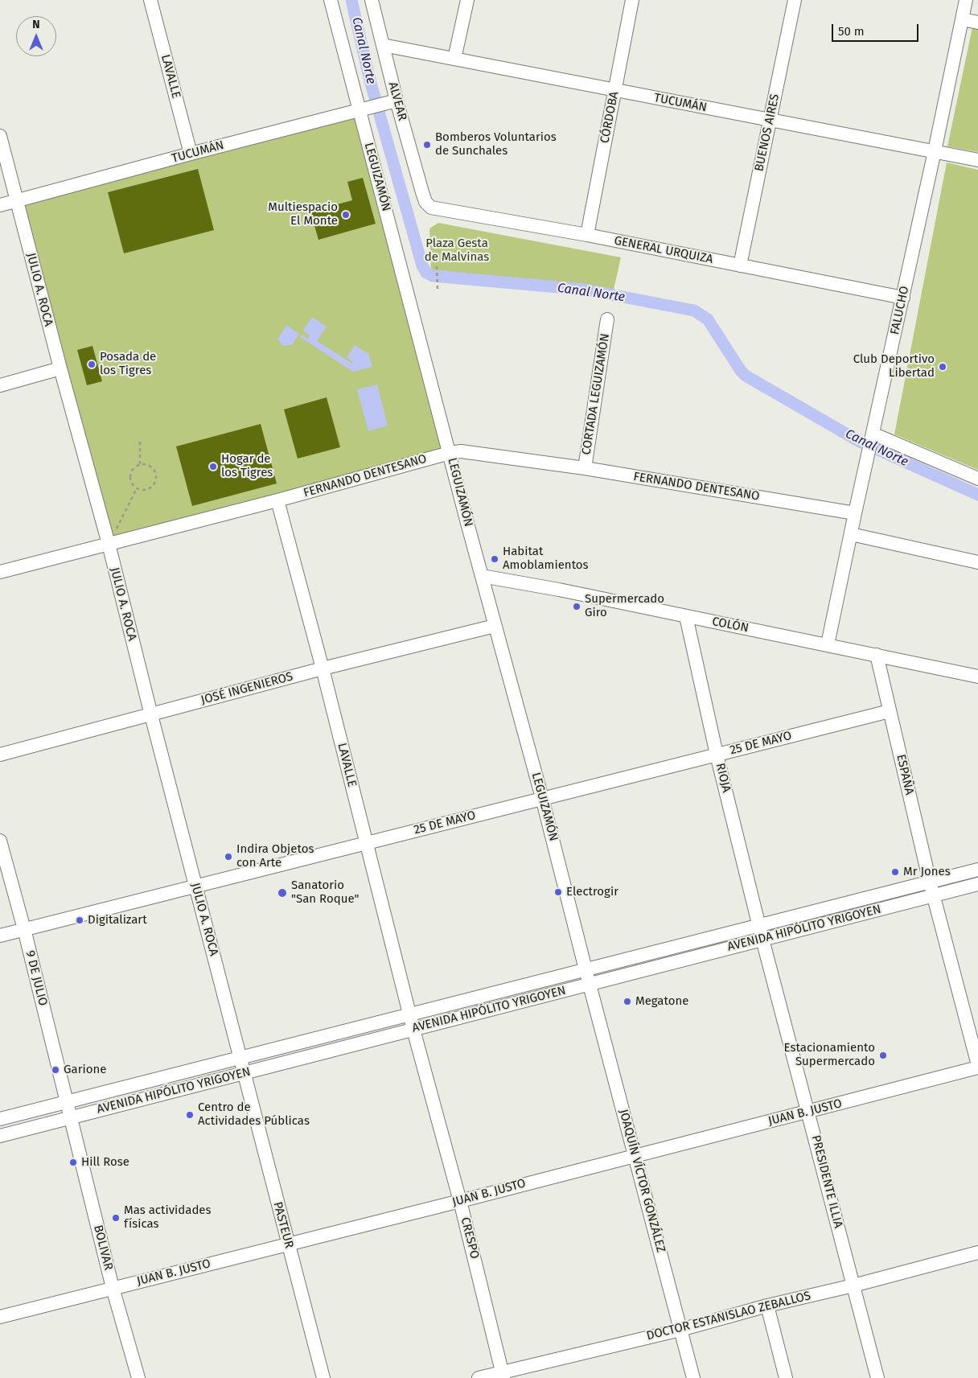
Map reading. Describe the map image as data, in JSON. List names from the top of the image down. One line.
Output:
{"streets":{"street":["LAVALLE","ALVEAR","TUCUMÁN","CÓRDOBA","BUENOS AIRES","LEGUIZAMÓN","GENERAL URQUIZA","JULIO A. ROCA","FALUCHO","CORTADA LEGUIZAMÓN","FERNANDO DENTESANO","COLÓN","JOSÉ INGENIEROS","25 DE MAYO","ESPAÑA","RIOJA","AVENIDA HIPÓLITO YRIGOYEN","9 DE JULIO","JUAN B. JUSTO","JOAQUÍN VÍCTOR GONZÁLEZ","PRESIDENTE ILLIA","PASTEUR","CRESPO","BOLIVAR","DOCTOR ESTANISLAO ZEBALLOS"]},"crossings":[["LAVALLE","TUCUMÁN"],["LAVALLE","FERNANDO DENTESANO"],["LAVALLE","JOSÉ INGENIEROS"],["LAVALLE","25 DE MAYO"],["LAVALLE","AVENIDA HIPÓLITO YRIGOYEN"],["LAVALLE","CRESPO"],["ALVEAR","TUCUMÁN"],["ALVEAR","GENERAL URQUIZA"],["TUCUMÁN","CÓRDOBA"],["TUCUMÁN","BUENOS AIRES"],["TUCUMÁN","LEGUIZAMÓN"],["TUCUMÁN","JULIO A. ROCA"],["TUCUMÁN","FALUCHO"],["CÓRDOBA","GENERAL URQUIZA"],["BUENOS AIRES","GENERAL URQUIZA"],["LEGUIZAMÓN","FERNANDO DENTESANO"],["LEGUIZAMÓN","COLÓN"],["LEGUIZAMÓN","JOSÉ INGENIEROS"],["LEGUIZAMÓN","25 DE MAYO"],["LEGUIZAMÓN","AVENIDA HIPÓLITO YRIGOYEN"],["LEGUIZAMÓN","JOAQUÍN VÍCTOR GONZÁLEZ"],["GENERAL URQUIZA","FALUCHO"],["JULIO A. ROCA","FERNANDO DENTESANO"],["JULIO A. ROCA","JOSÉ INGENIEROS"],["JULIO A. ROCA","25 DE MAYO"],["JULIO A. ROCA","AVENIDA HIPÓLITO YRIGOYEN"],["JULIO A. ROCA","PASTEUR"],["FALUCHO","FERNANDO DENTESANO"],["FALUCHO","COLÓN"],["CORTADA LEGUIZAMÓN","FERNANDO DENTESANO"],["COLÓN","ESPAÑA"],["COLÓN","RIOJA"],["25 DE MAYO","ESPAÑA"],["25 DE MAYO","RIOJA"],["25 DE MAYO","9 DE JULIO"],["ESPAÑA","AVENIDA HIPÓLITO YRIGOYEN"],["ESPAÑA","JUAN B. JUSTO"],["RIOJA","AVENIDA HIPÓLITO YRIGOYEN"],["RIOJA","PRESIDENTE ILLIA"],["AVENIDA HIPÓLITO YRIGOYEN","9 DE JULIO"],["AVENIDA HIPÓLITO YRIGOYEN","JOAQUÍN VÍCTOR GONZÁLEZ"],["AVENIDA HIPÓLITO YRIGOYEN","PRESIDENTE ILLIA"],["AVENIDA HIPÓLITO YRIGOYEN","PASTEUR"],["AVENIDA HIPÓLITO YRIGOYEN","CRESPO"],["AVENIDA HIPÓLITO YRIGOYEN","BOLIVAR"],["9 DE JULIO","BOLIVAR"],["JUAN B. JUSTO","JOAQUÍN VÍCTOR GONZÁLEZ"],["JUAN B. JUSTO","PRESIDENTE ILLIA"],["JUAN B. JUSTO","PASTEUR"],["JUAN B. JUSTO","CRESPO"],["JUAN B. JUSTO","BOLIVAR"],["JOAQUÍN VÍCTOR GONZÁLEZ","DOCTOR ESTANISLAO ZEBALLOS"],["PRESIDENTE ILLIA","DOCTOR ESTANISLAO ZEBALLOS"],["CRESPO","DOCTOR ESTANISLAO ZEBALLOS"]],"water":["Canal Norte"],"parks":["Plaza Gesta de Malvinas"],"places":["Bomberos Voluntarios de Sunchales","Multiespacio El Monte","Posada de los Tigres","Club Deportivo Libertad","Hogar de los Tigres","Habitat Amoblamientos","Supermercado Giro","Indira Objetos con Arte","Mr Jones","Electrogir","Sanatorio \"San Roque\"","Digitalizart","Megatone","Estacionamiento Supermercado","Garione","Centro de Actividades Públicas","Hill Rose","Mas actividades físicas"],"scale_bar":"50 m","north":"top"}
